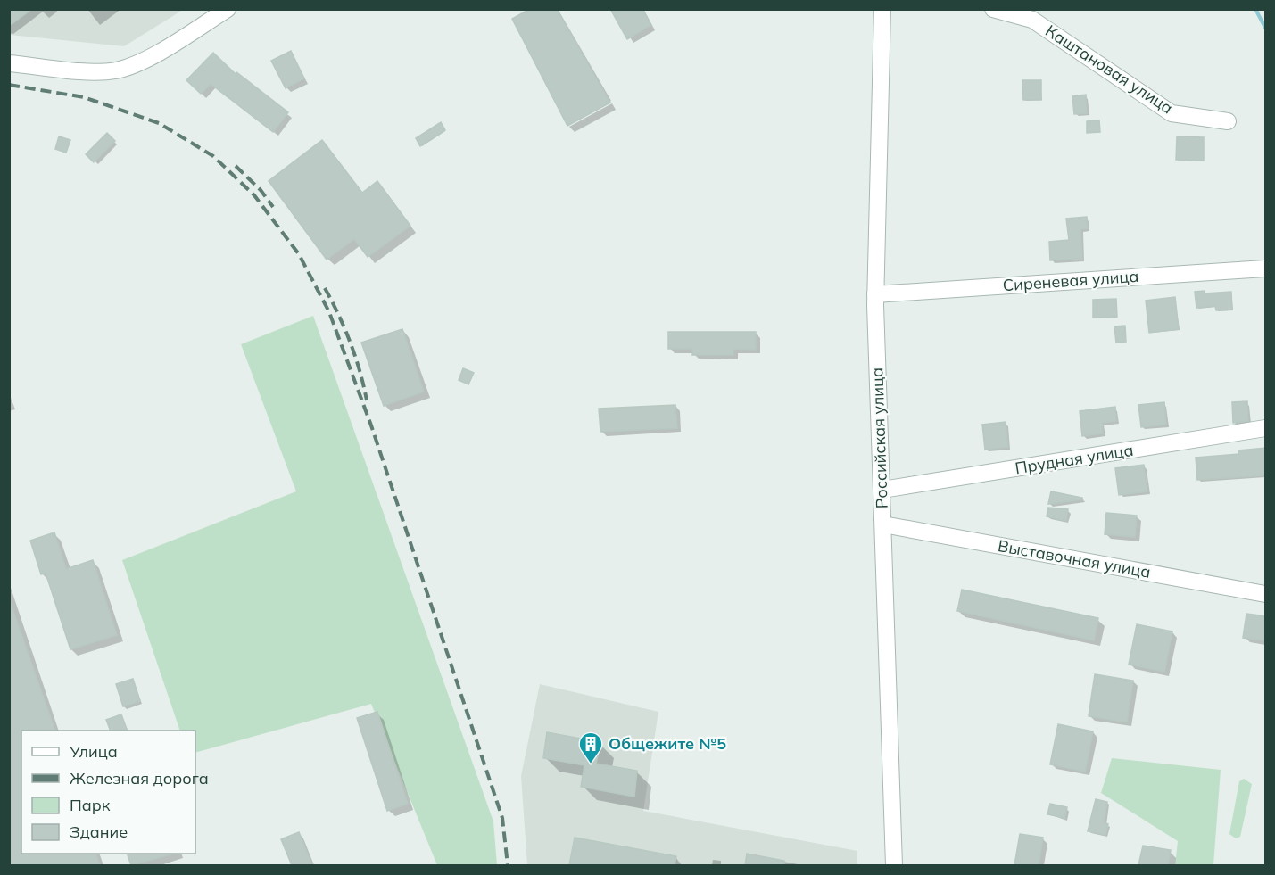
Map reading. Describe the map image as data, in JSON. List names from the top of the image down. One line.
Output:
{"streets":{"street":["Каштановая улица","Сиреневая улица","Российская улица","Прудная улица","Выставочная улица"]},"crossings":[["Сиреневая улица","Российская улица"],["Российская улица","Прудная улица"],["Российская улица","Выставочная улица"]],"places":{"building":["Общежите №5"]},"legend":["Улица","Железная дорога","Парк","Здание"]}
